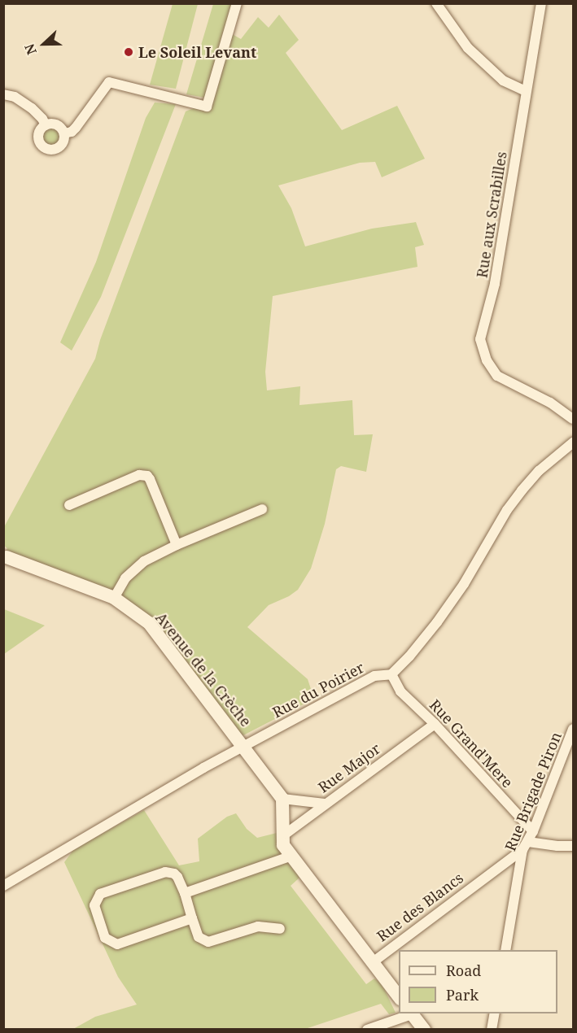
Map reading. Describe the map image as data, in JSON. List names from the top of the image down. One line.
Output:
{"streets":{"street":["Rue aux Scrabilles","Avenue de la Crèche","Rue du Poirier","Rue Grand'Mere","Rue Major","Rue Brigade Piron","Rue des Blancs"]},"crossings":[["Avenue de la Crèche","Rue du Poirier"],["Rue du Poirier","Rue Grand'Mere"],["Rue Grand'Mere","Rue Major"],["Rue Grand'Mere","Rue Brigade Piron"],["Rue Brigade Piron","Rue des Blancs"]],"places":["Le Soleil Levant"],"legend":["Road","Park"],"north":"left"}
